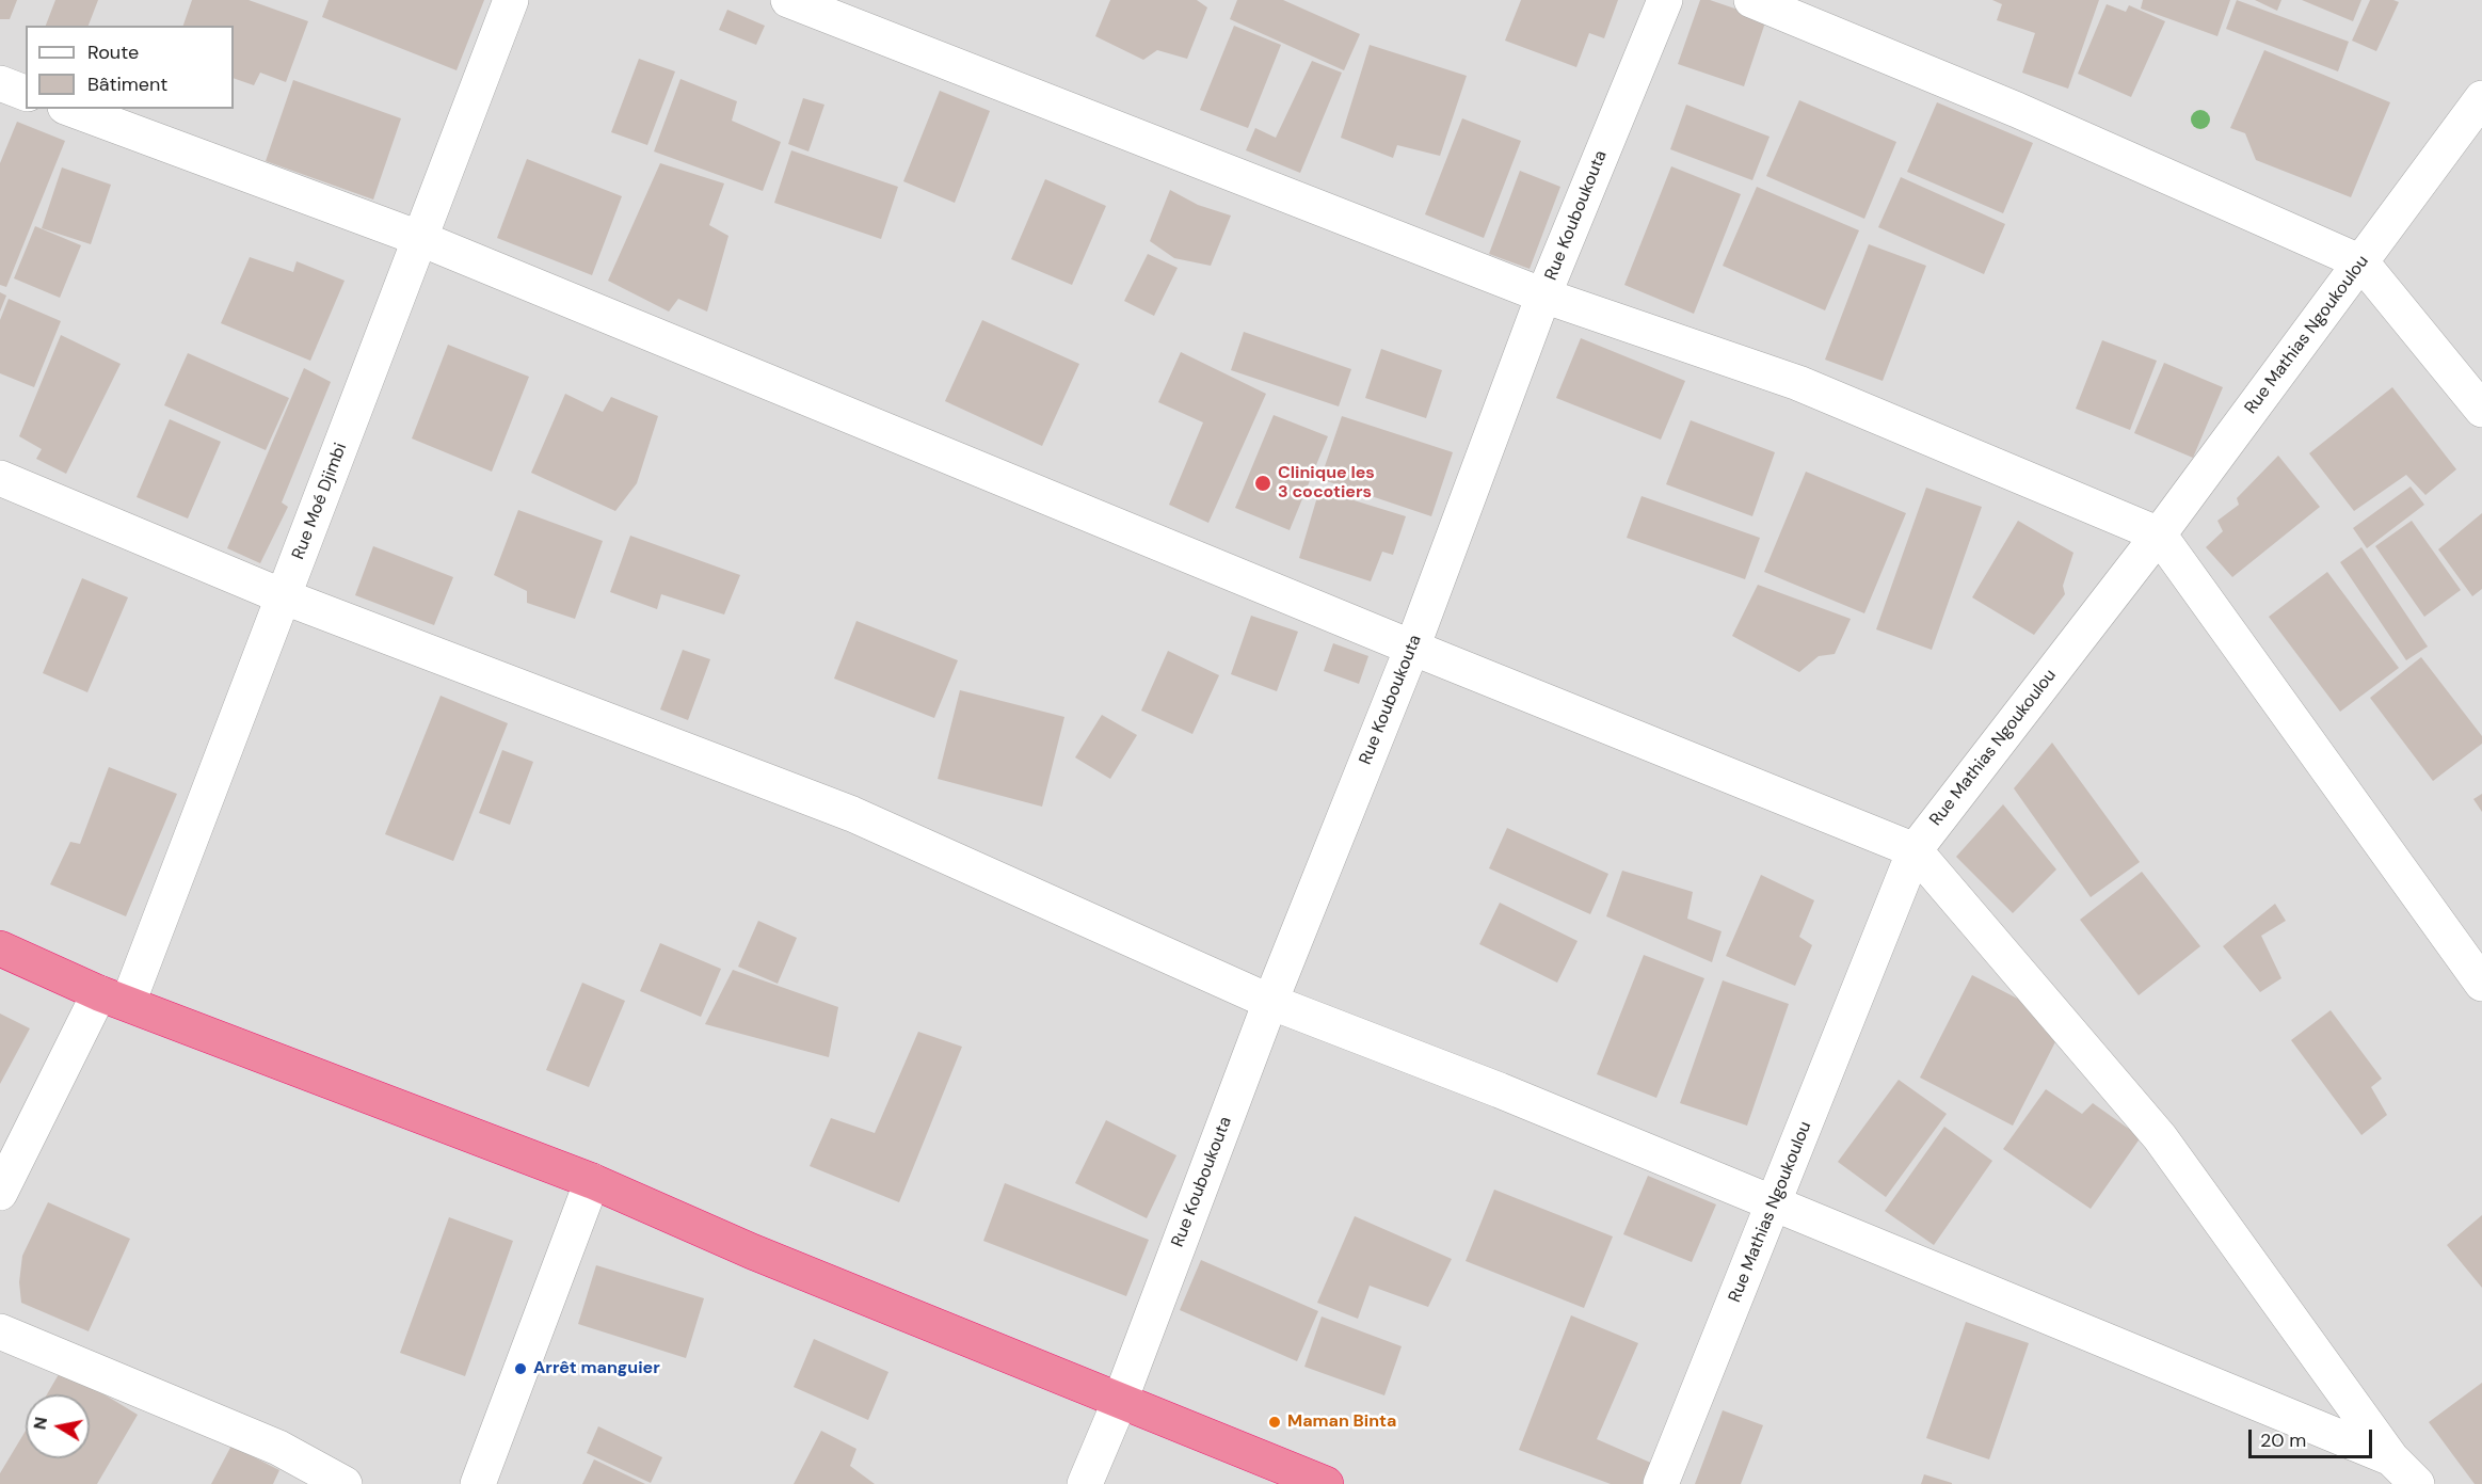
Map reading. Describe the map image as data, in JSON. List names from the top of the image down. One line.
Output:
{"streets":{"street":["Rue Kouboukouta","Rue Mathias Ngoukoulou","Rue Moé Djimbi"]},"places":["Clinique les 3 cocotiers","Arrêt manguier","Maman Binta"],"legend":["Route","Bâtiment"],"scale_bar":"20 m","north":"left"}
